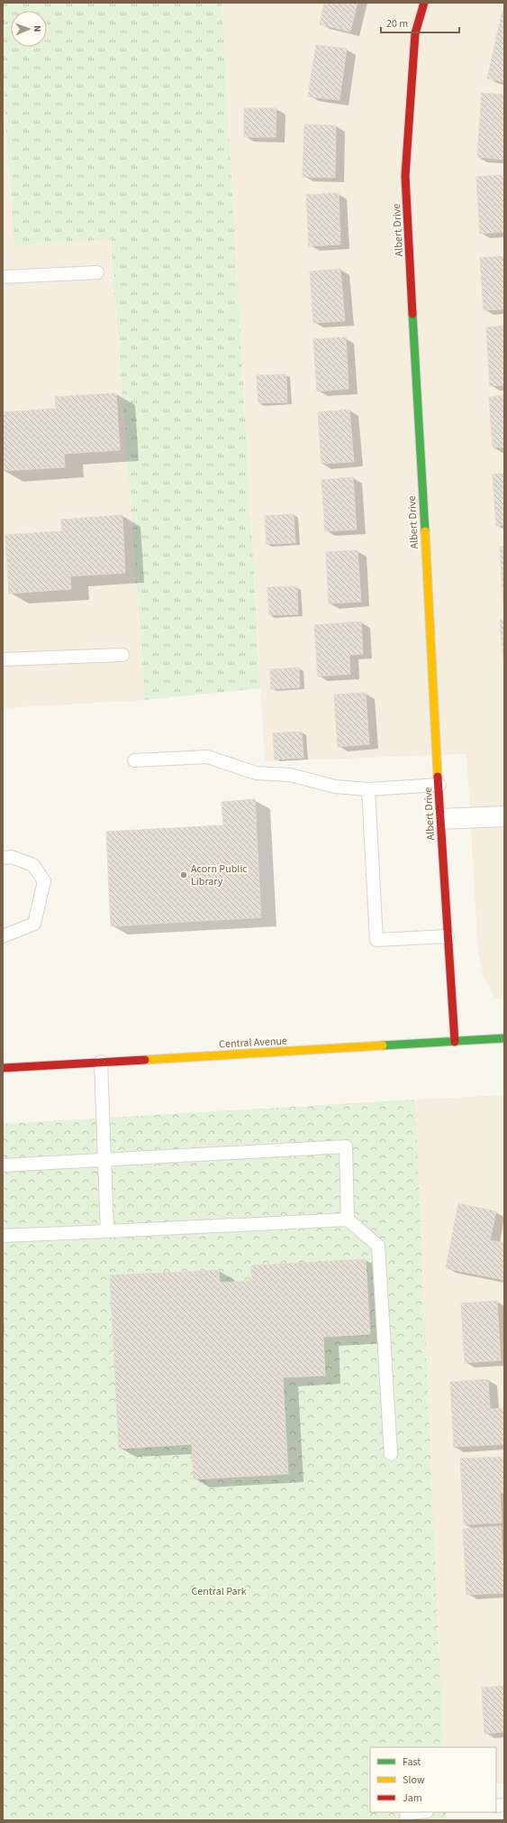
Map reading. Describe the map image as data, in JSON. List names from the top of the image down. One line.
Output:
{"streets":{"street":["Albert Drive","Central Avenue"]},"crossings":[["Albert Drive","Central Avenue"]],"parks":["Central Park"],"places":["Acorn Public Library"],"legend":["Fast","Slow","Jam"],"scale_bar":"20 m","north":"right"}
